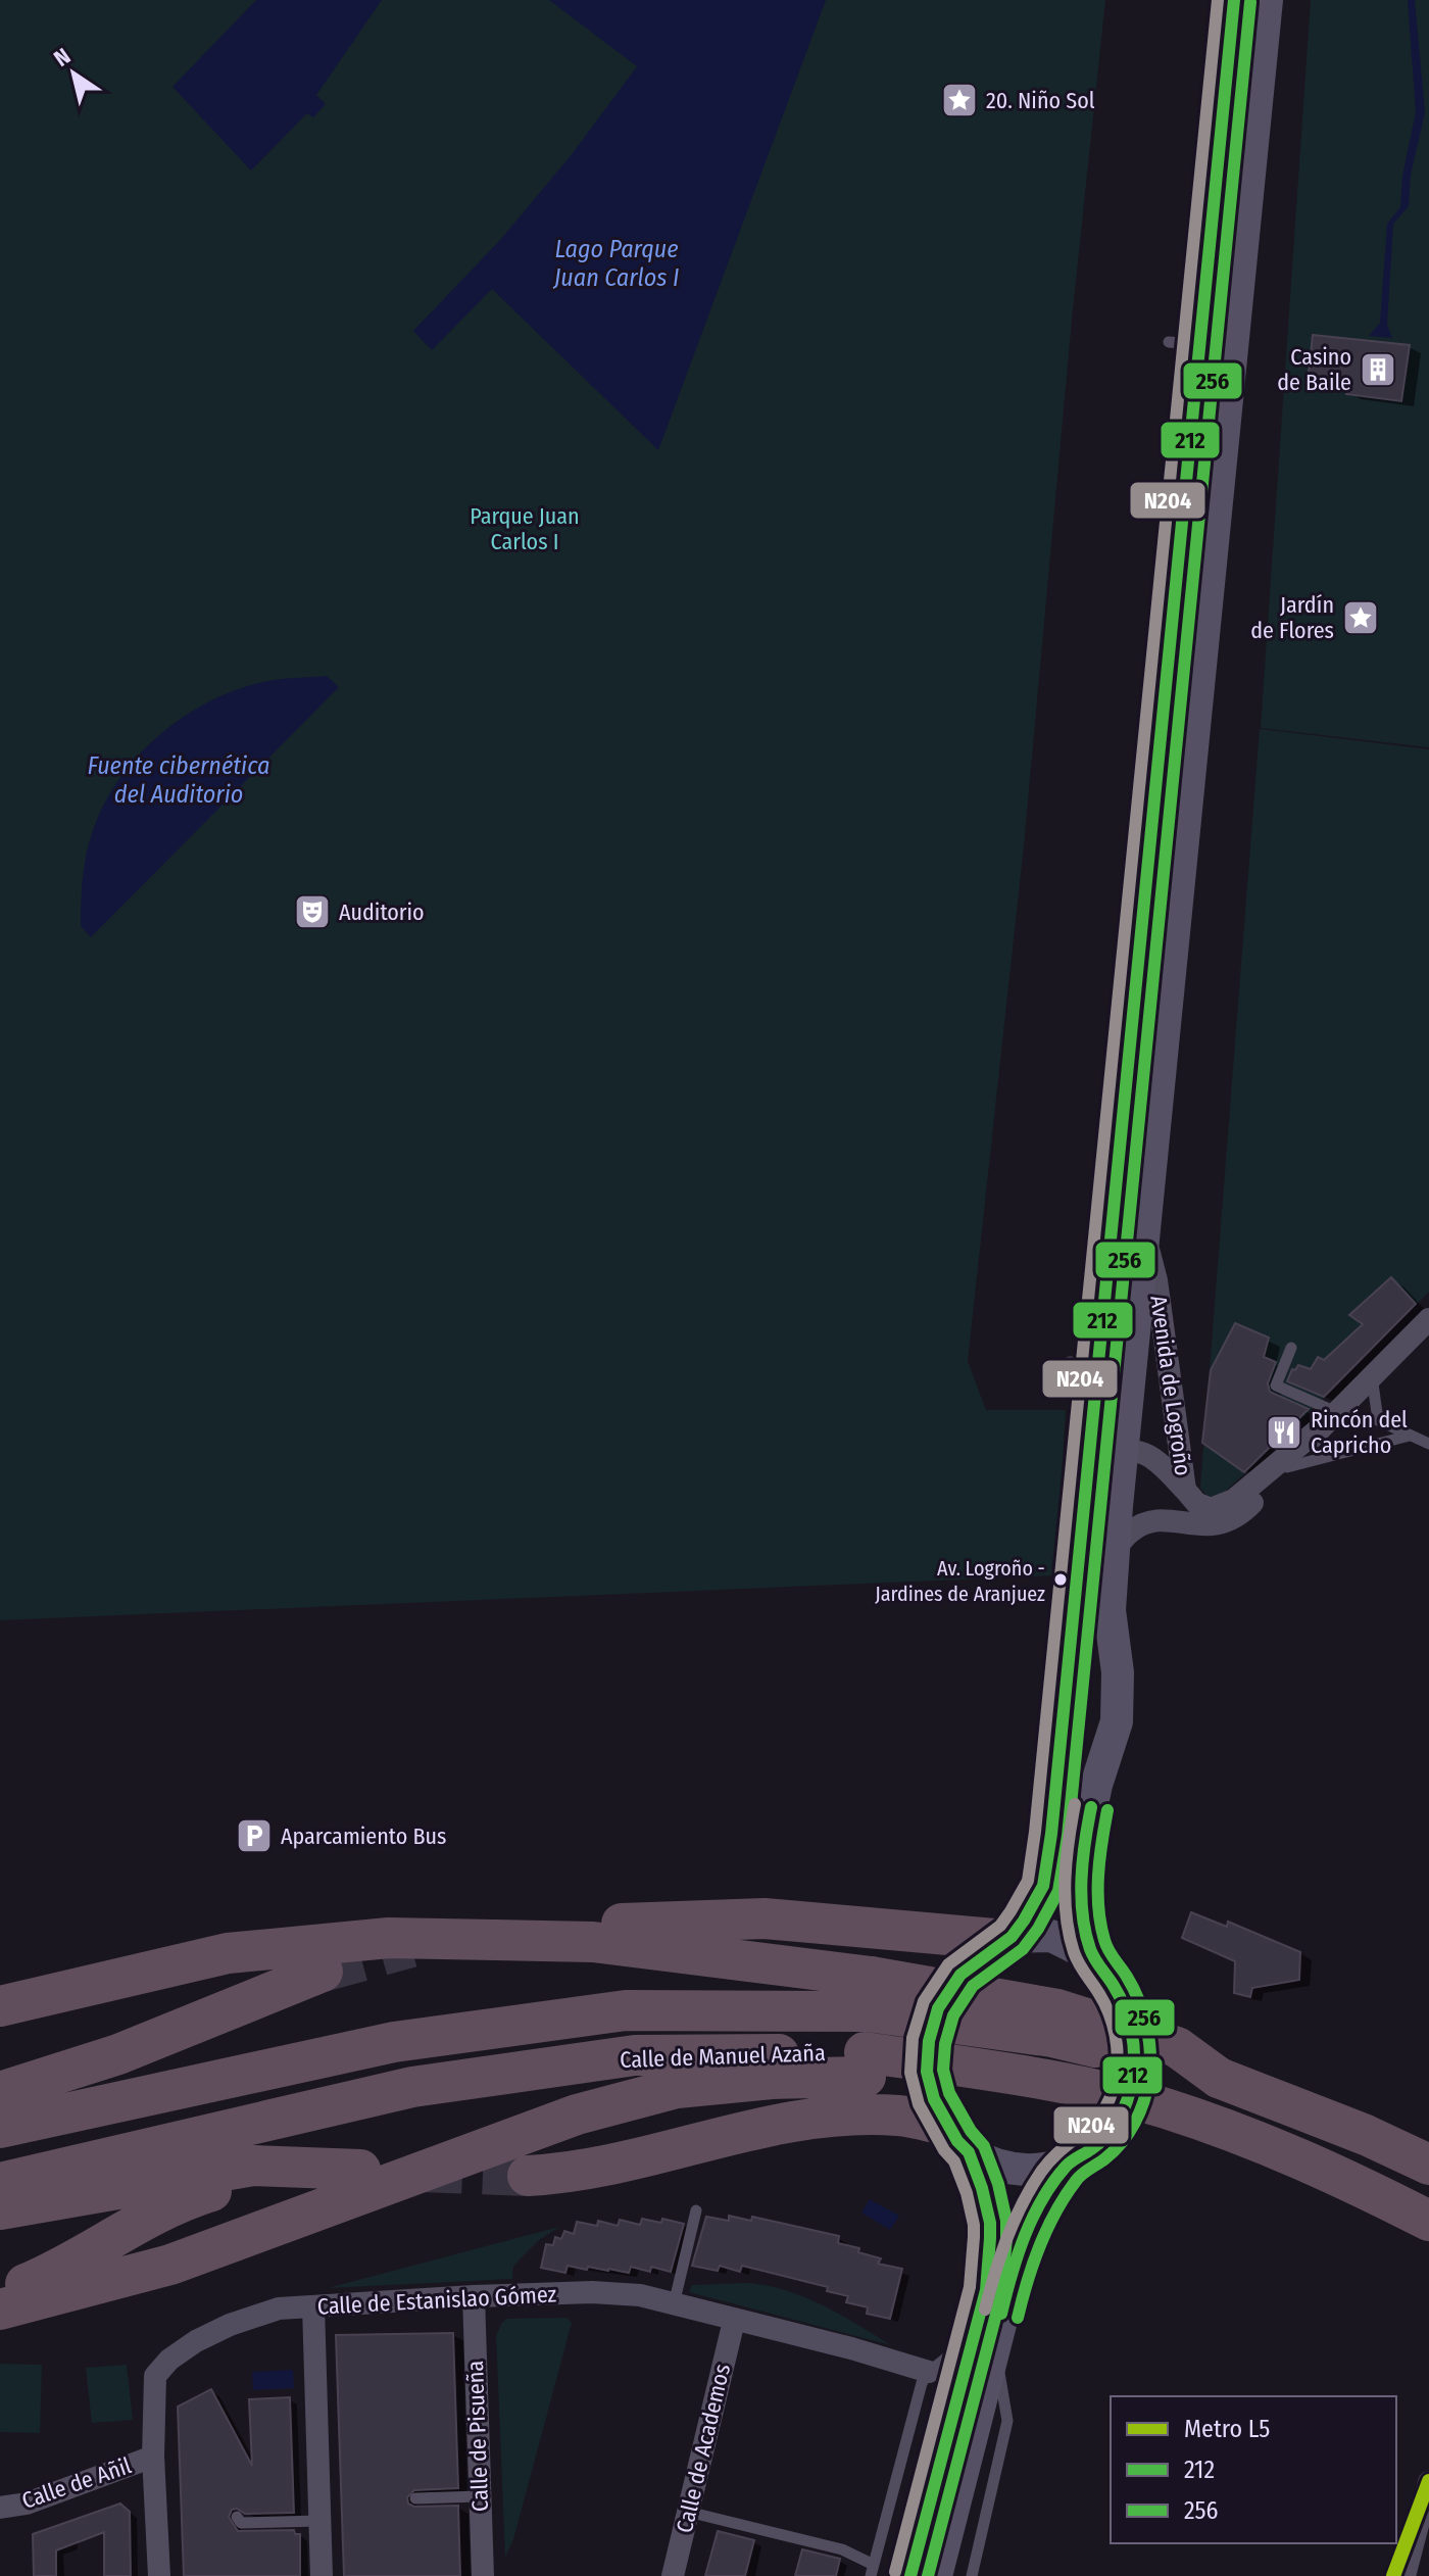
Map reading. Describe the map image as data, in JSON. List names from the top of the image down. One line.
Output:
{"streets":{"highway":["Calle de Manuel Azaña"],"main road":["Avenida de Logroño"],"street":["Calle de Estanislao Gómez","Calle de Pisueña","Calle de Academos","Calle de Añil"]},"crossings":[["Calle de Estanislao Gómez","Calle de Pisueña"],["Calle de Estanislao Gómez","Calle de Academos"],["Calle de Estanislao Gómez","Calle de Añil"]],"water":["Lago Parque Juan Carlos I","Fuente cibernética del Auditorio"],"parks":["Parque Juan Carlos I"],"places":{"place":["20. Niño Sol","Jardín de Flores"],"building":["Casino de Baile"],"theatre":["Auditorio"],"restaurant":["Rincón del Capricho"],"other":["Av. Logroño - Jardines de Aranjuez"],"parking":["Aparcamiento Bus"]},"lines":["transit line 212","transit line N204","transit line 256","metro line L5"],"legend":["Metro L5","212","256"],"north":"top left"}
